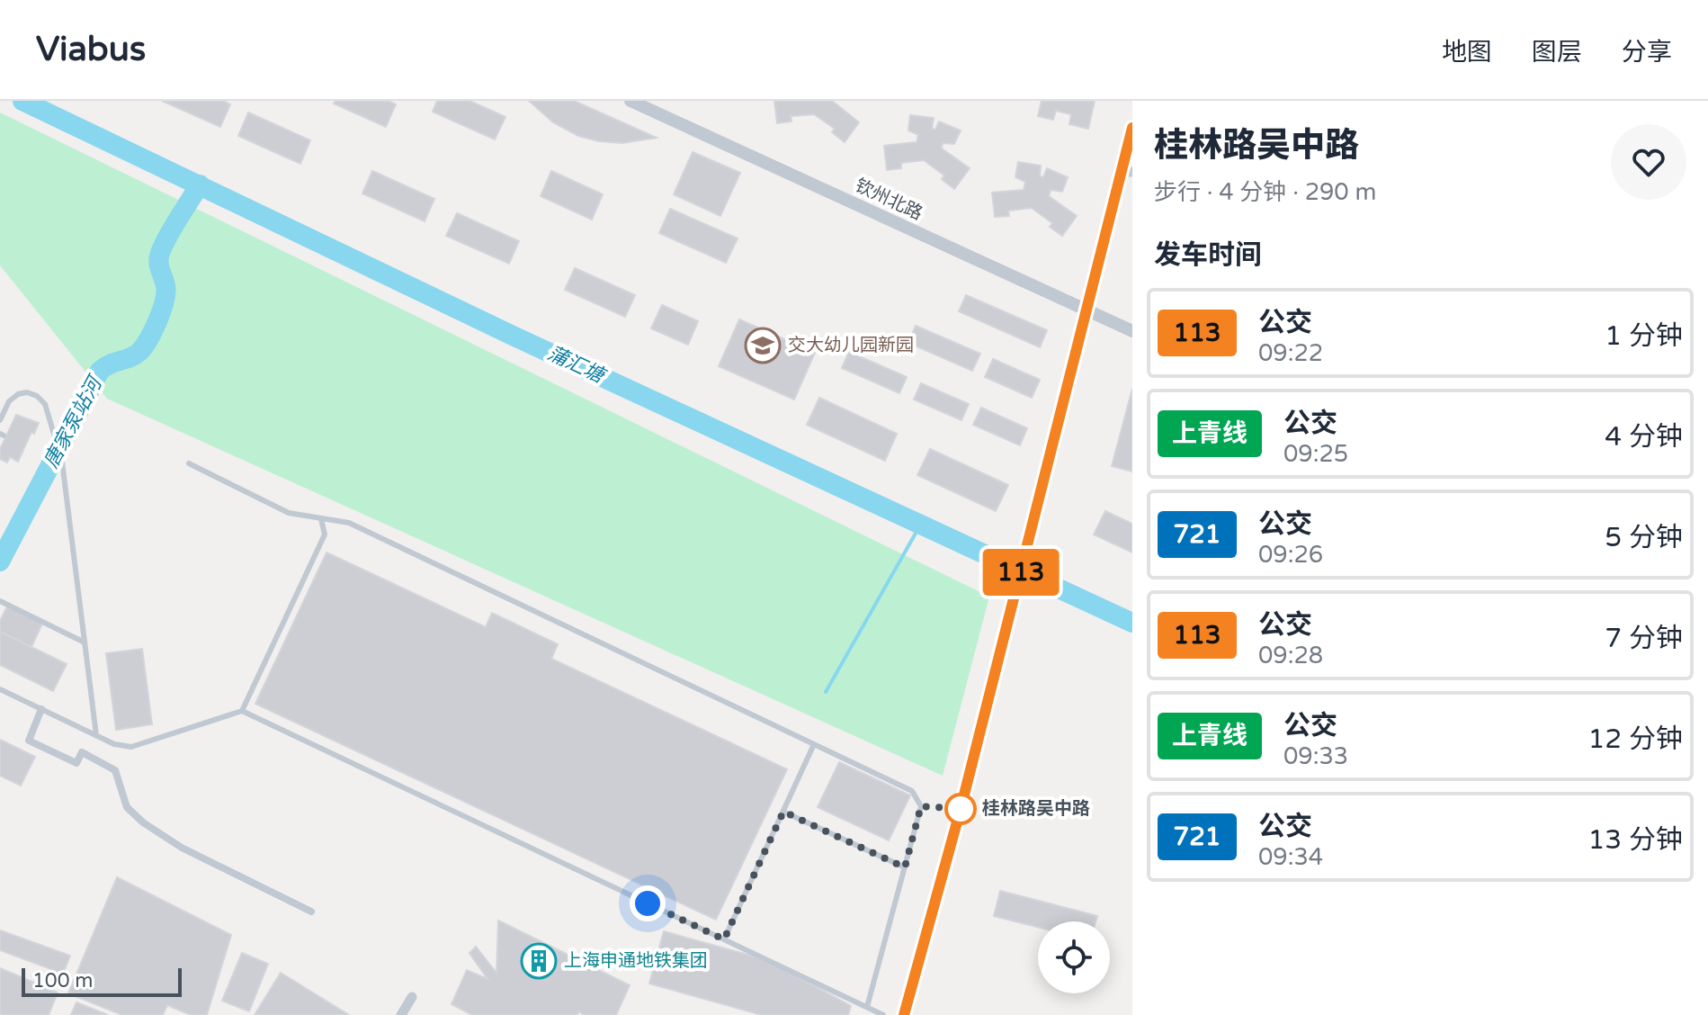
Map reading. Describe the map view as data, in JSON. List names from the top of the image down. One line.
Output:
{"streets":{"street":["钦州北路"]},"water":["蒲汇塘","唐家泵站河"],"places":{"school or university":["交大幼儿园新园"],"other":["桂林路吴中路"],"building":["上海申通地铁集团"]},"lines":["bus line 113"],"scale_bar":"100 m","page":{"header":"Viabus","nav":["地图","图层","分享"],"on_map":"113","heading":[["桂林路吴中路","步行 · 4 分钟 · 290 m"],"发车时间"],"list":[{"mark":"113","name":"公交","note":"09:22","value":"1 分钟"},{"mark":"上青线","name":"公交","note":"09:25","value":"4 分钟"},{"mark":"721","name":"公交","note":"09:26","value":"5 分钟"},{"mark":"113","name":"公交","note":"09:28","value":"7 分钟"},{"mark":"上青线","name":"公交","note":"09:33","value":"12 分钟"},{"mark":"721","name":"公交","note":"09:34","value":"13 分钟"}],"scale":"100 m"}}
